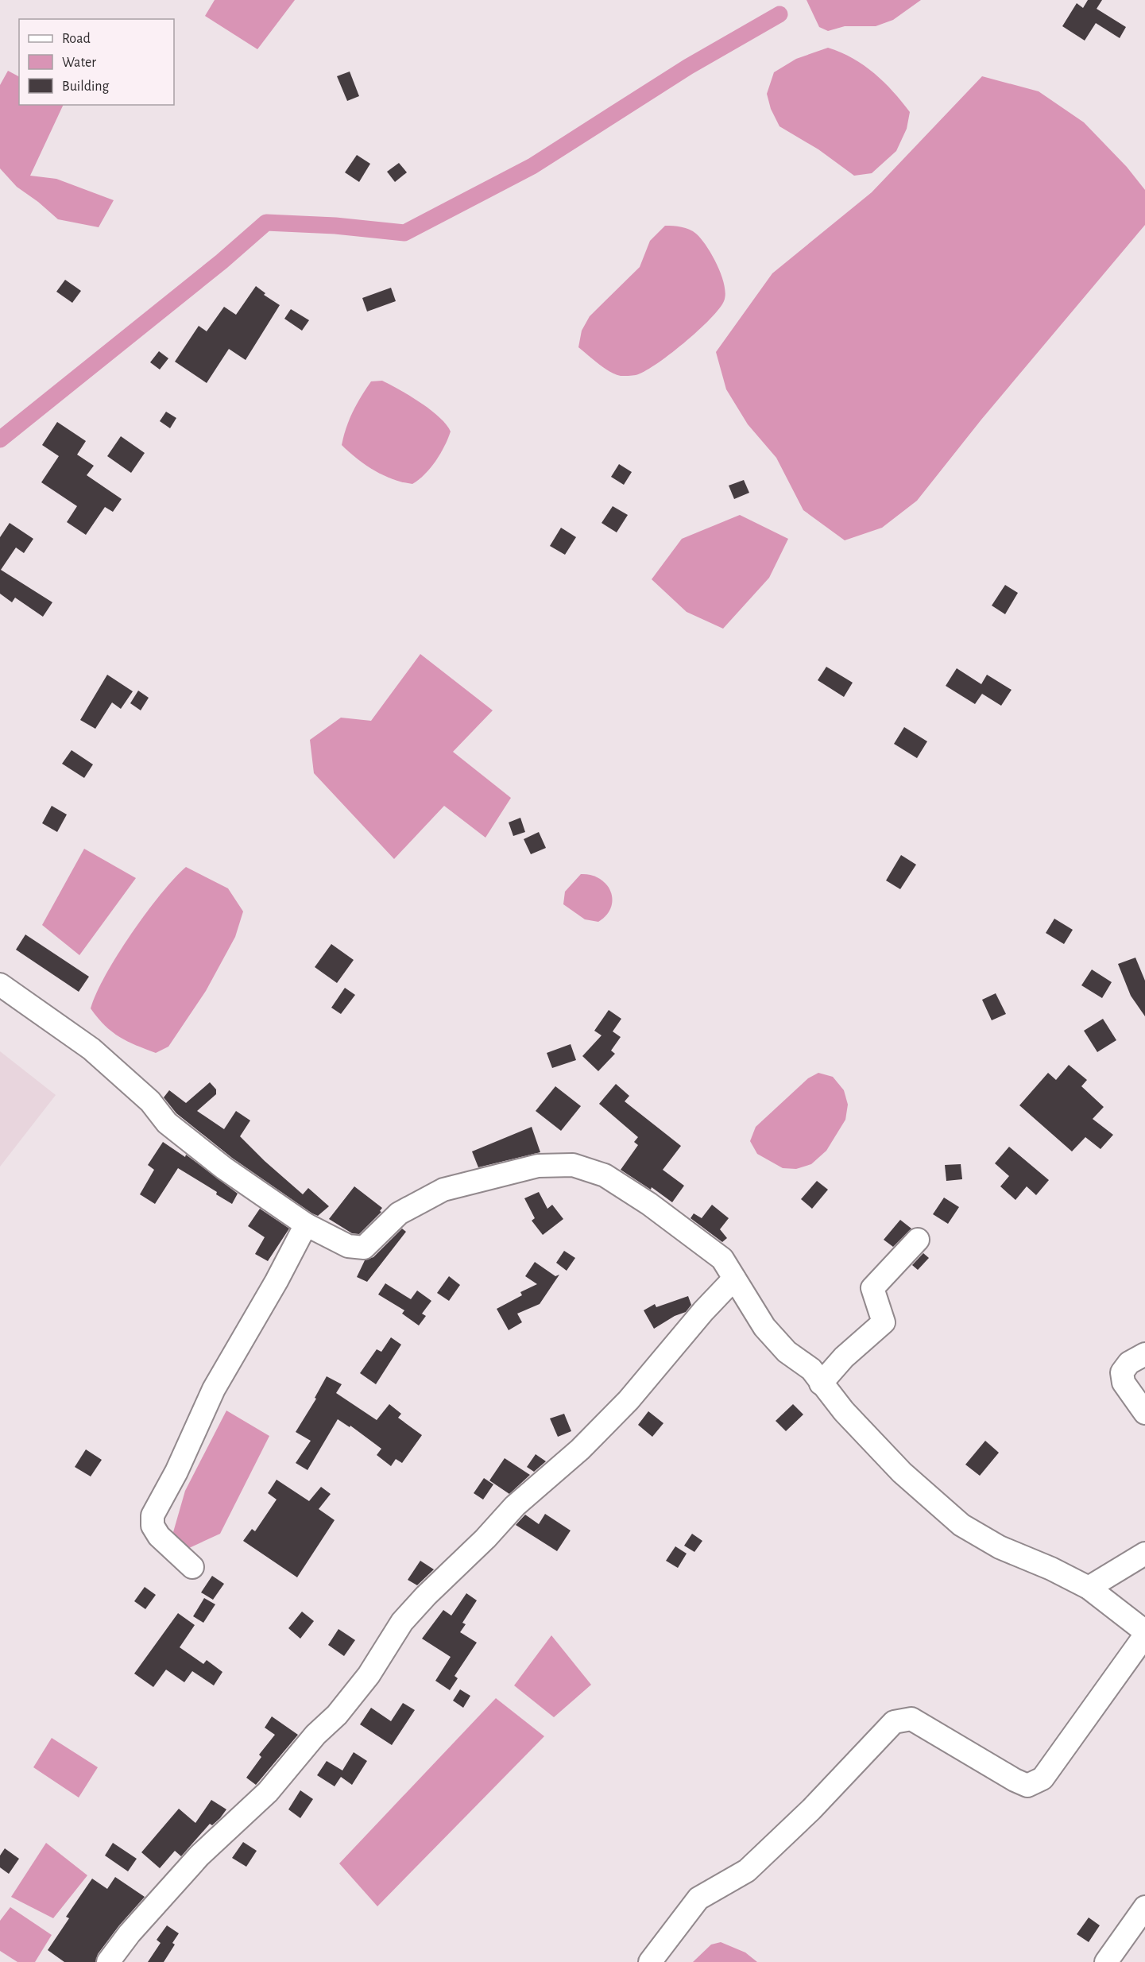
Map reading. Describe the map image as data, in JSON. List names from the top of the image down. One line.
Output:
{"legend":["Road","Water","Building"]}
